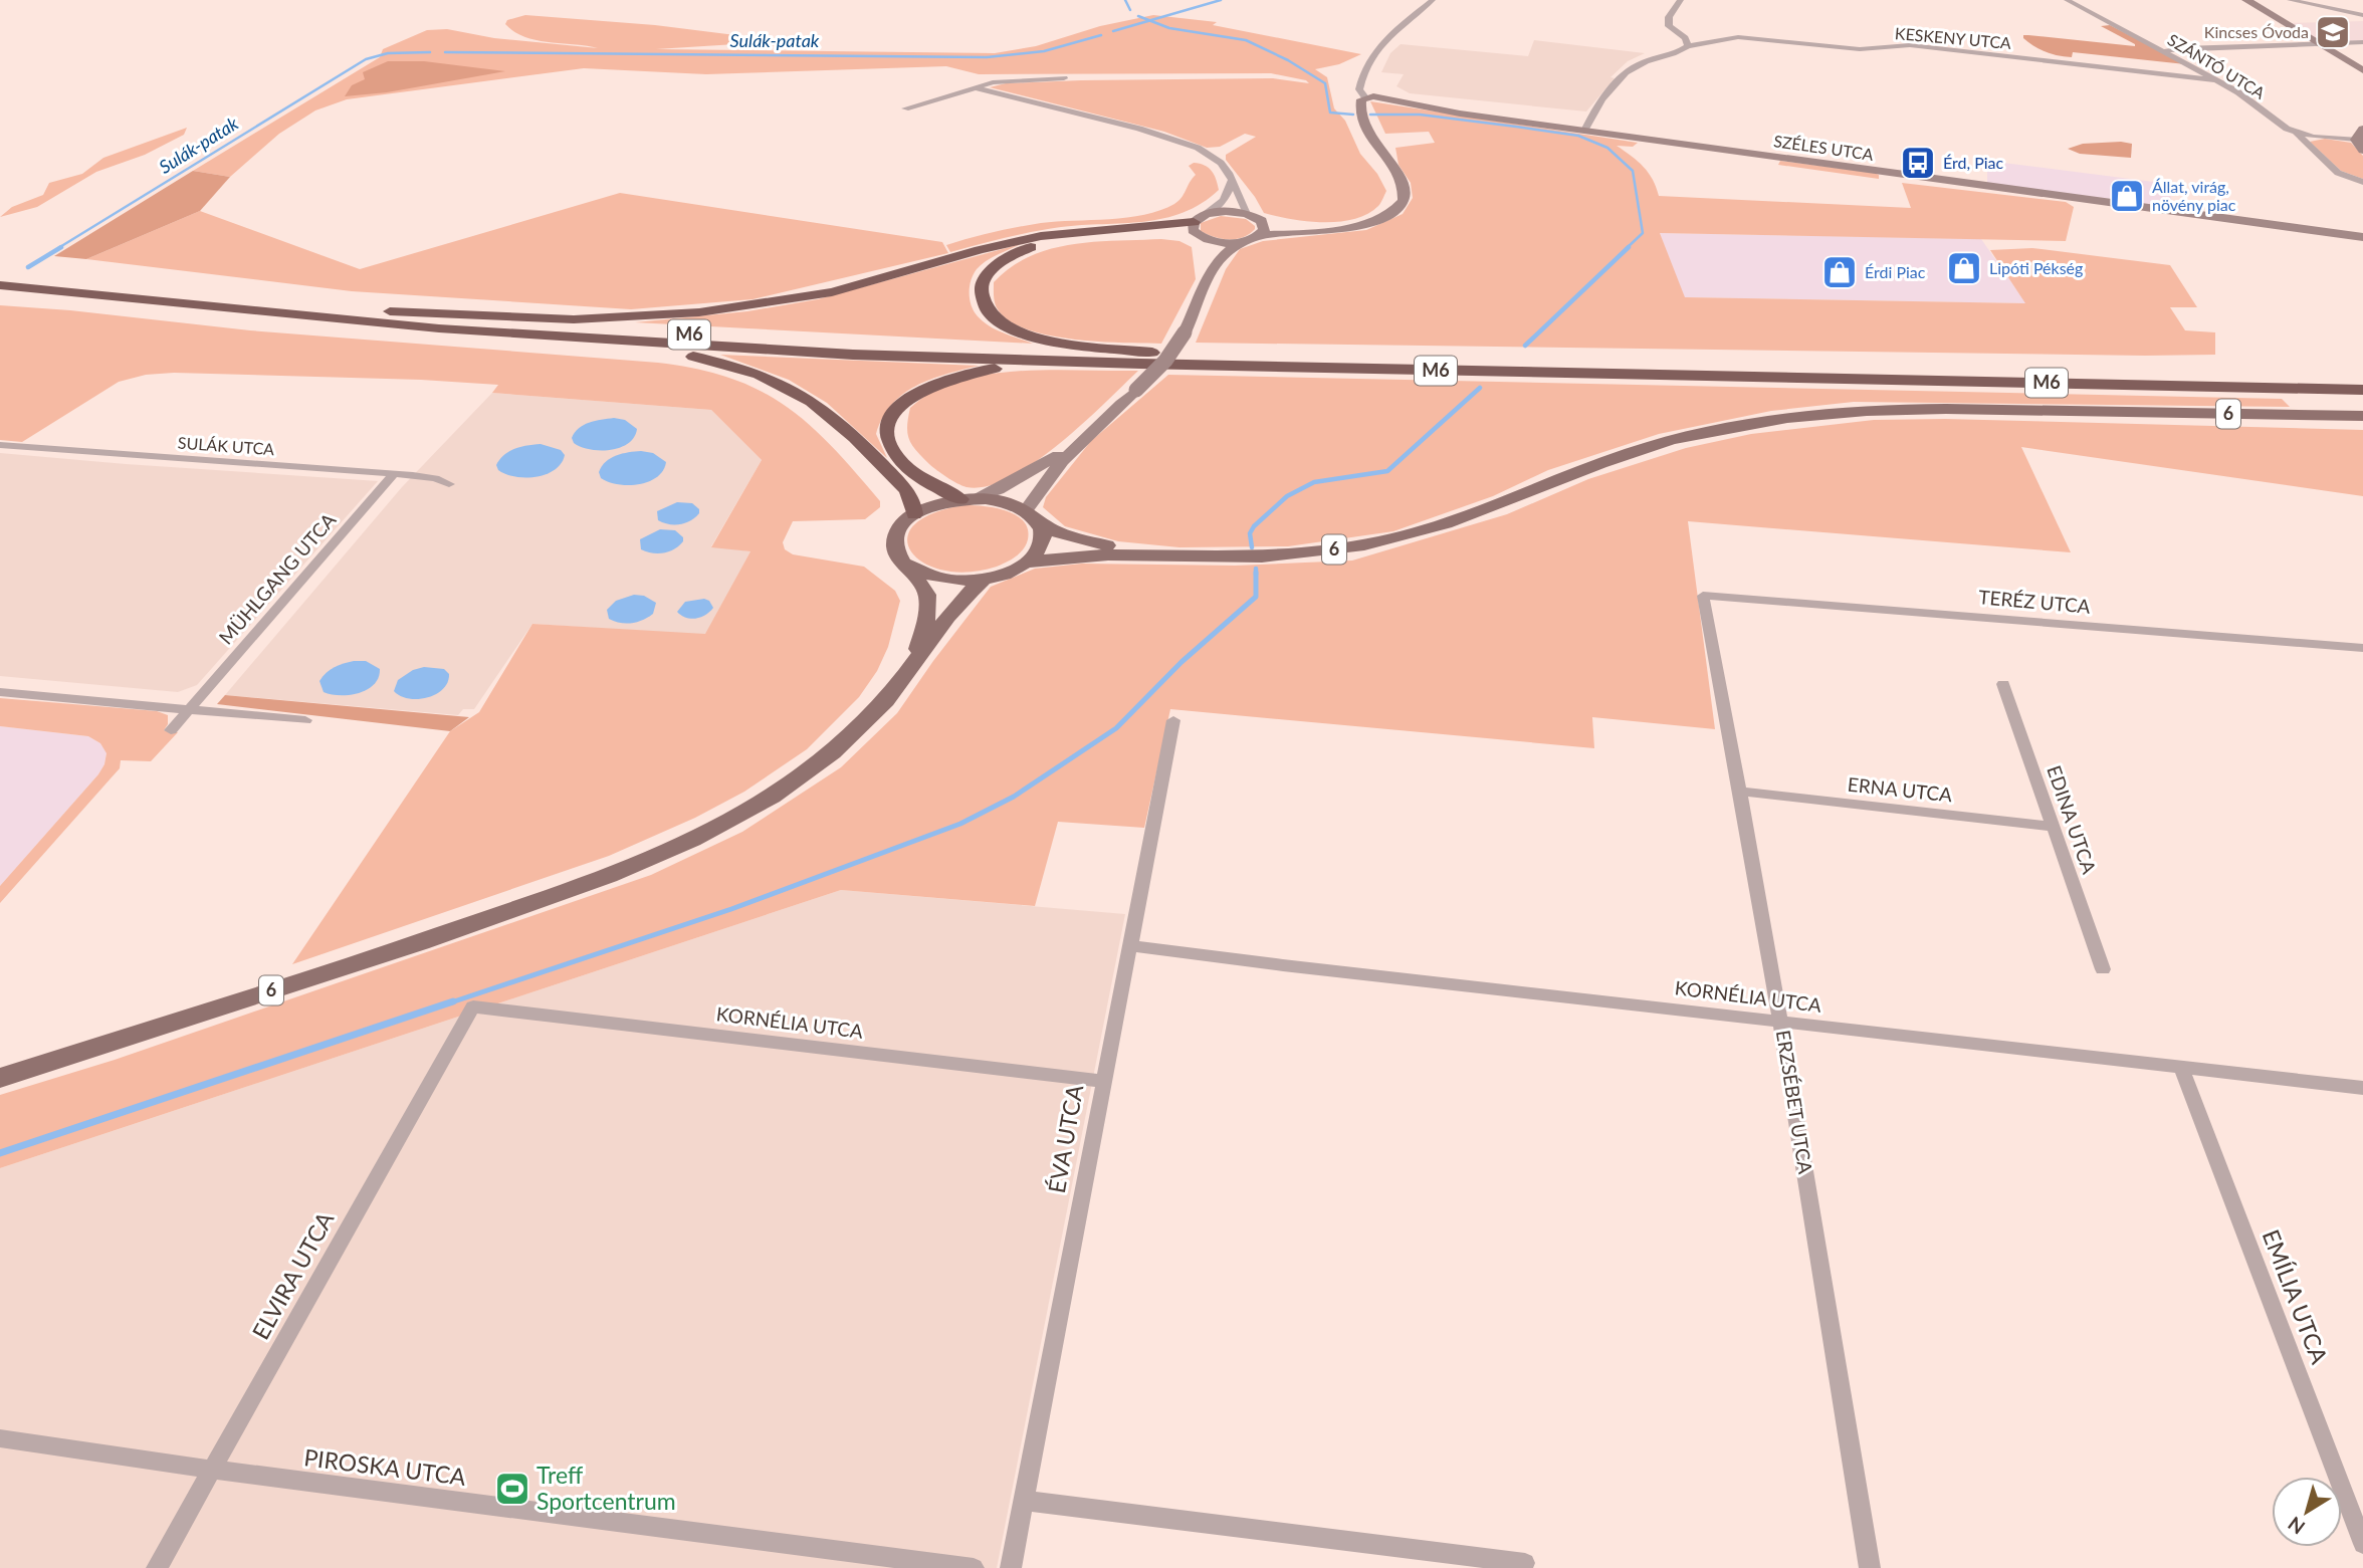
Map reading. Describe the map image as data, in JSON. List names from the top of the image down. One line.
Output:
{"streets":{"highway":["M6"],"main road":["6"],"street":["KESKENY UTCA","SZÁNTÓ UTCA","SZÉLES UTCA","SULÁK UTCA","MÜHLGANG UTCA","TERÉZ UTCA","ERNA UTCA","EDINA UTCA","KORNÉLIA UTCA","ERZSÉBET UTCA","ÉVA UTCA","ELVIRA UTCA","EMÍLIA UTCA","PIROSKA UTCA"]},"crossings":[["KESKENY UTCA","SZÁNTÓ UTCA"],["KESKENY UTCA","SZÉLES UTCA"],["SULÁK UTCA","MÜHLGANG UTCA"],["TERÉZ UTCA","ERZSÉBET UTCA"],["ERNA UTCA","EDINA UTCA"],["ERNA UTCA","ERZSÉBET UTCA"],["KORNÉLIA UTCA","ERZSÉBET UTCA"],["KORNÉLIA UTCA","ÉVA UTCA"],["KORNÉLIA UTCA","ELVIRA UTCA"],["KORNÉLIA UTCA","EMÍLIA UTCA"],["ELVIRA UTCA","PIROSKA UTCA"]],"water":["Sulák-patak"],"places":{"school or university":["Kincses Óvoda"],"bus stop":["Érd, Piac"],"shop":["Állat, virág, növény piac","Lipóti Pékség","Érdi Piac"],"sports":["Treff Sportcentrum"]},"north":"bottom left"}
